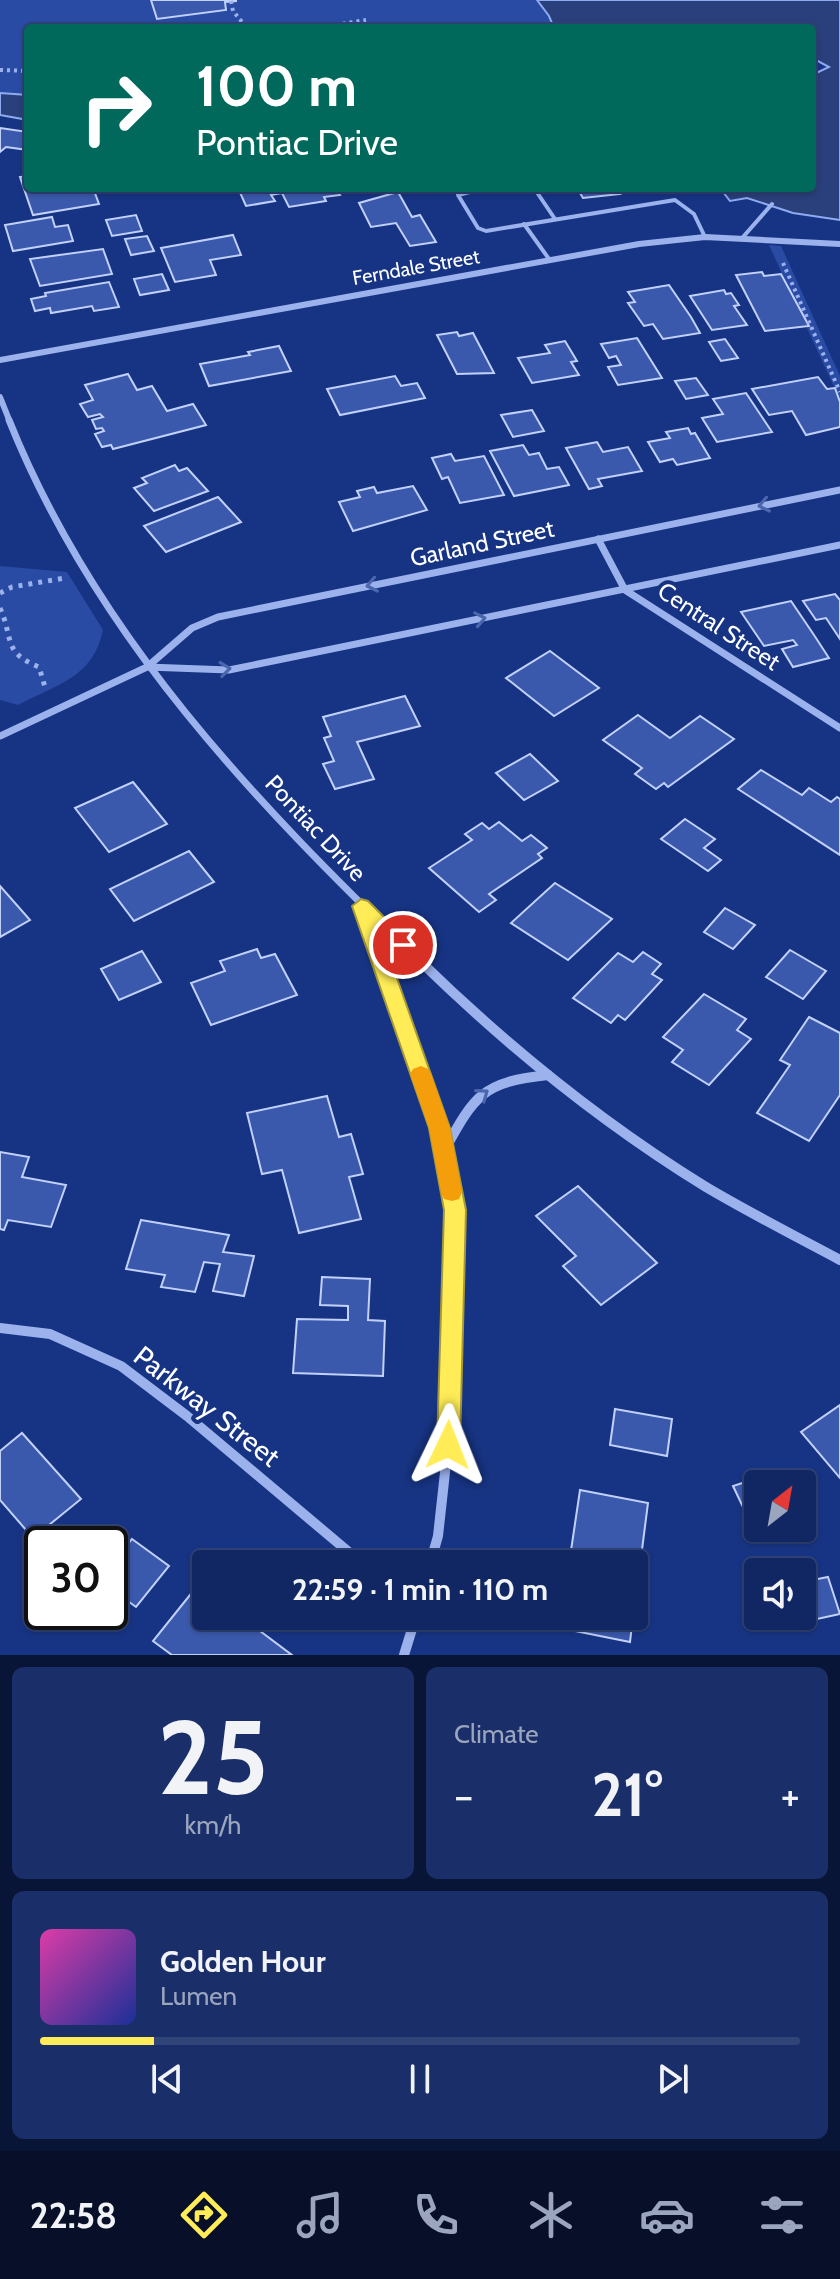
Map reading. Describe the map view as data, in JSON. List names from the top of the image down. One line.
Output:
{"streets":{"street":["Ferndale Street","Garland Street","Central Street","Pontiac Drive","Parkway Street"]},"crossings":[["Garland Street","Central Street"],["Garland Street","Pontiac Drive"]],"north":"top right","page":{"turn":["100 m","Pontiac Drive"],"limit":"30","trip":"22:59 · 1 min · 110 m","tile":[["25","km/h"],"Climate"],"heat":["−","21°","+"],"song":["Golden Hour","Lumen"],"tabs":"22:58"}}
